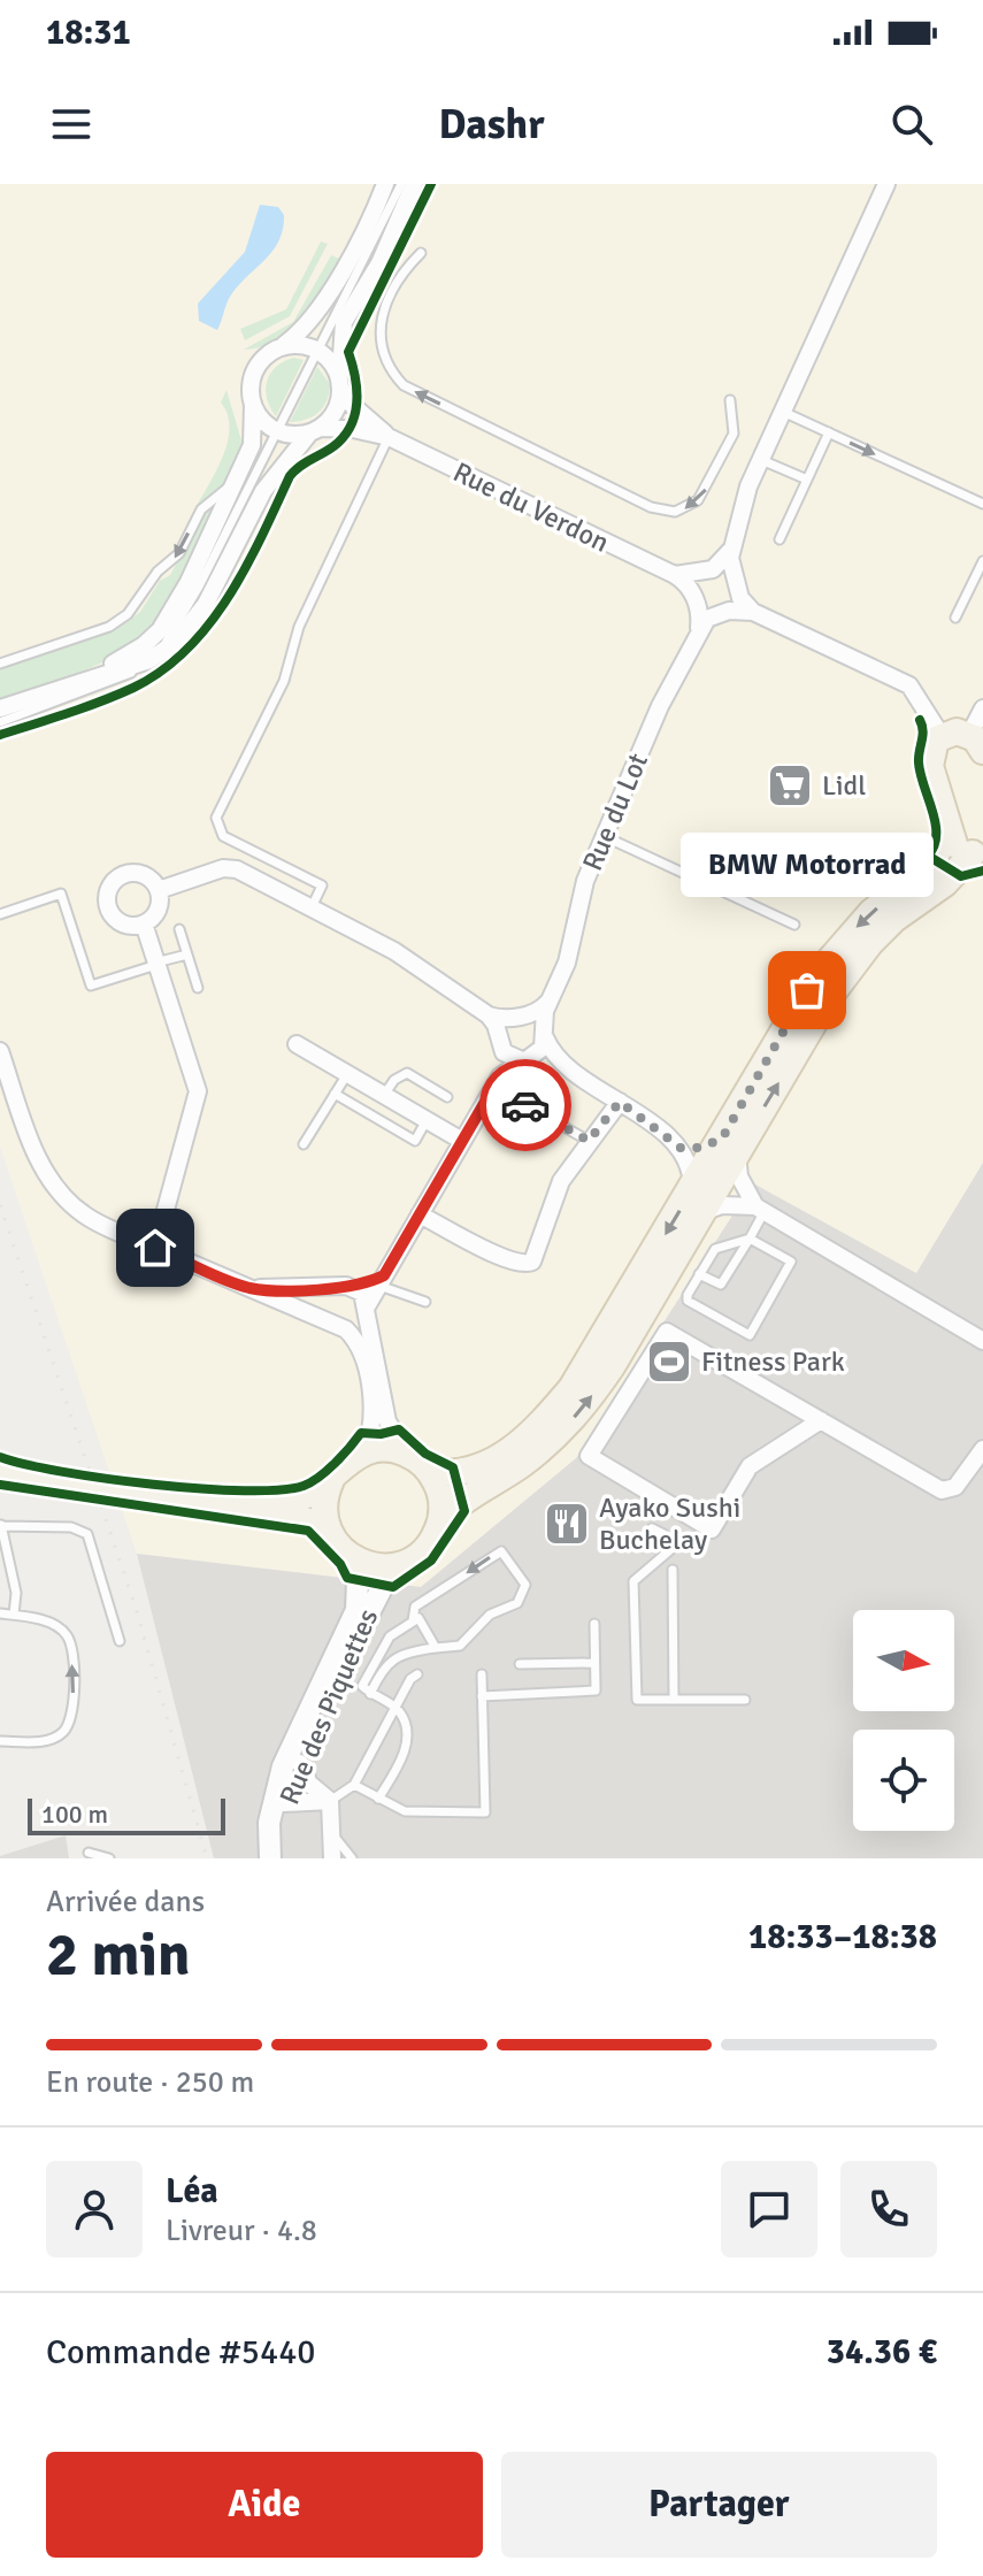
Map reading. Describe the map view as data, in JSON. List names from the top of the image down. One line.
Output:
{"streets":{"street":["Rue du Verdon","Rue du Lot","Rue des Piquettes"]},"places":{"supermarket":["Lidl"],"other":["BMW Motorrad"],"sports":["Fitness Park"],"restaurant":["Ayako Sushi Buchelay"]},"scale_bar":"100 m","north":"right","page":{"status":"18:31","header":"Dashr","bubble":"BMW Motorrad","scale":"100 m","heading":["2 min","Arrivée dans","18:33–18:38"],"panel":["Léa","Livreur · 4.8","Commande #5440","34.36 €"],"bar":"En route · 250 m","buttons":["Aide","Partager"]}}
